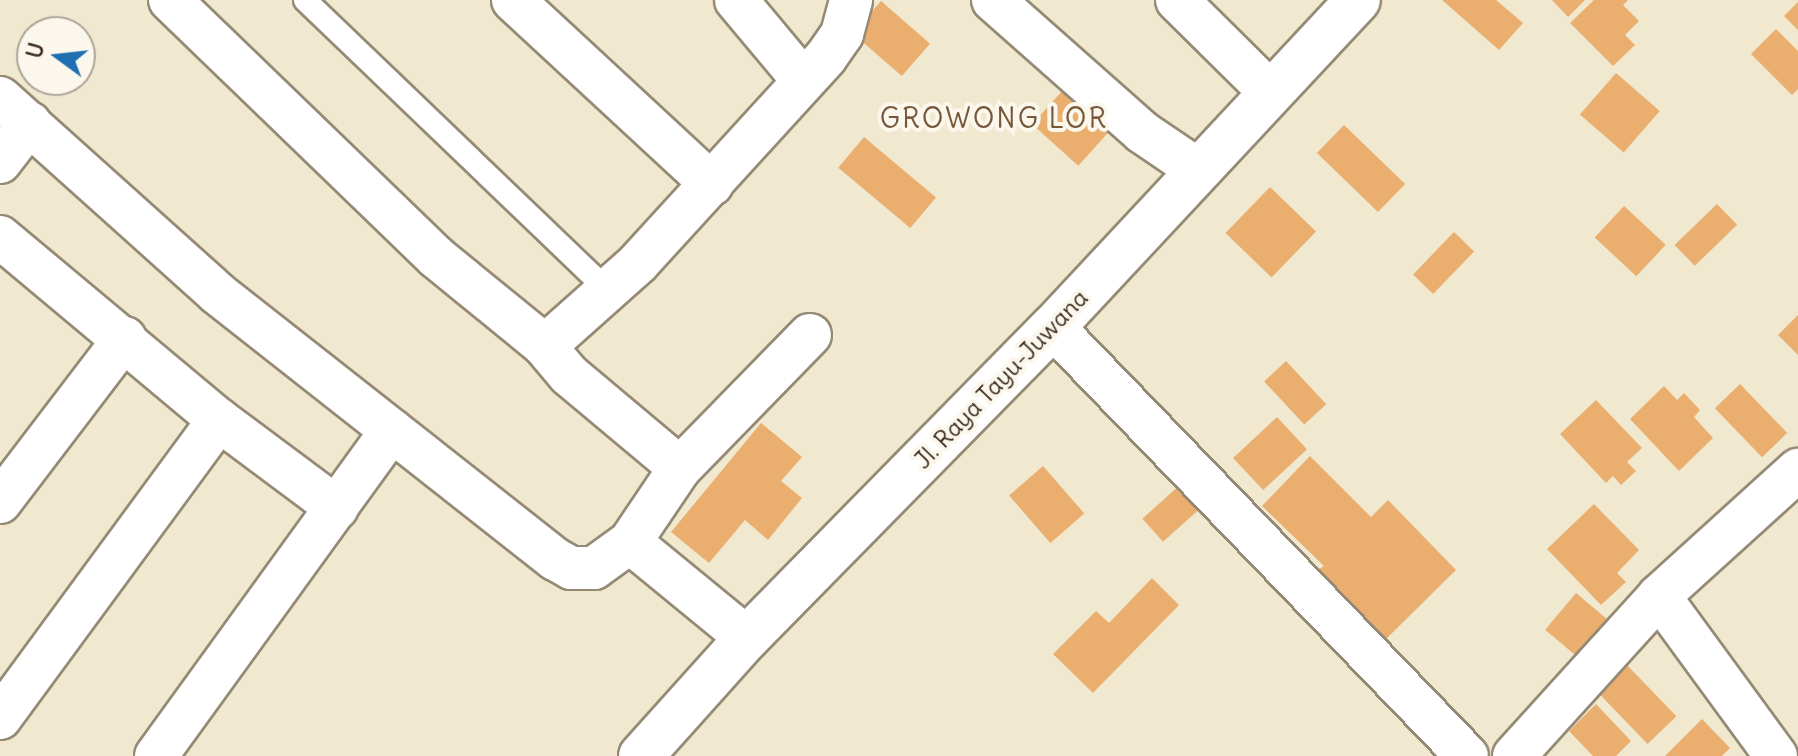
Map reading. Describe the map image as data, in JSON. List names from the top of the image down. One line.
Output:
{"streets":{"main road":["Jl. Raya Tayu-Juwana"]},"districts":["GROWONG LOR"],"north":"left"}
